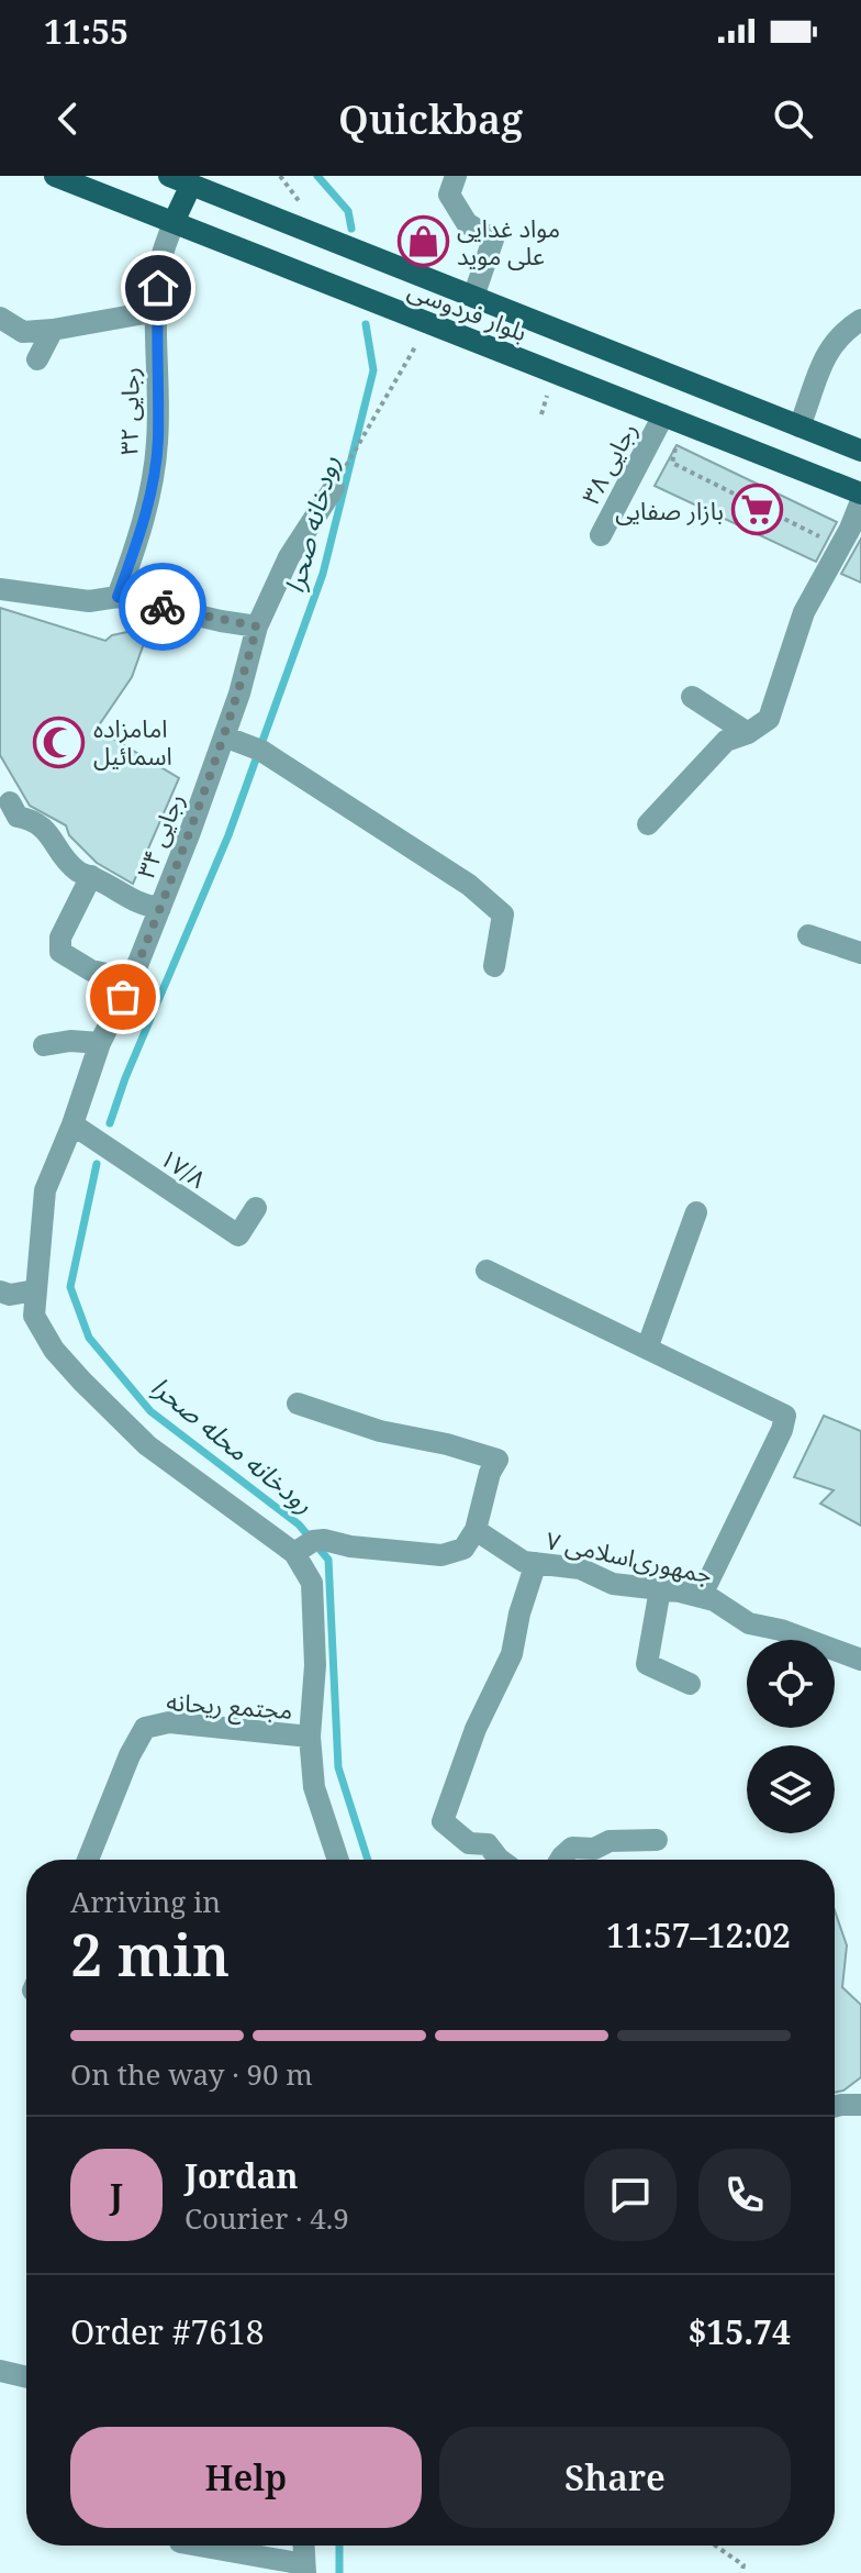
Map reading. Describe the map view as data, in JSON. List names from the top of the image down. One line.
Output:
{"streets":{"main road":["بلوار فردوسی"],"street":["رجایی ۳۲","رجایی ۳۸","رجایی ۳۴","۱۷/۸","جمهوری‌اسلامی ۷","مجتمع ریحانه"]},"crossings":[["بلوار فردوسی","رجایی ۳۲"],["بلوار فردوسی","رجایی ۳۸"],["رجایی ۳۴","۱۷/۸"]],"water":["رودخانه صحرا","رودخانه محله صحرا"],"places":{"shop":["مواد غدایی علی موید"],"supermarket":["بازار صفایی"],"mosque":["امامزاده اسمائیل"]},"page":{"status":"11:55","header":"Quickbag","heading":["2 min","Arriving in","11:57–12:02"],"panel":["Jordan","Courier · 4.9","Order #7618","$15.74"],"bar":"On the way · 90 m","round":"J","buttons":["Help","Share"]}}
